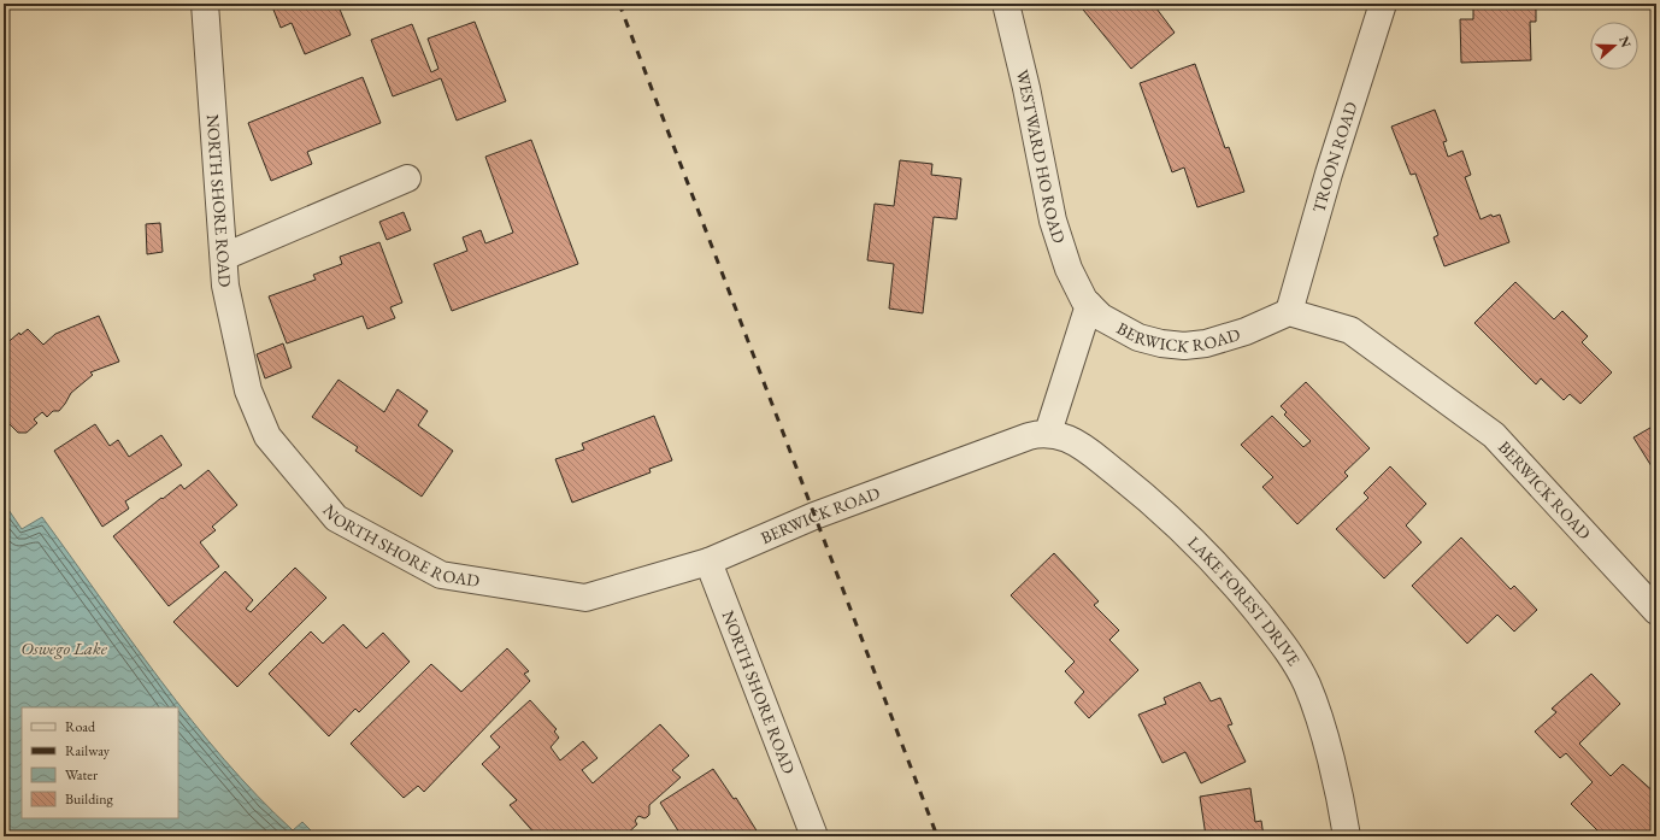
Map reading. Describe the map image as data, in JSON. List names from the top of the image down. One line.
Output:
{"streets":{"street":["WESTWARD HO ROAD","TROON ROAD","NORTH SHORE ROAD","BERWICK ROAD","LAKE FOREST DRIVE"]},"crossings":[["WESTWARD HO ROAD","BERWICK ROAD"],["TROON ROAD","BERWICK ROAD"],["NORTH SHORE ROAD","BERWICK ROAD"],["BERWICK ROAD","LAKE FOREST DRIVE"]],"water":["Oswego Lake"],"legend":["Road","Railway","Water","Building"],"north":"right"}
